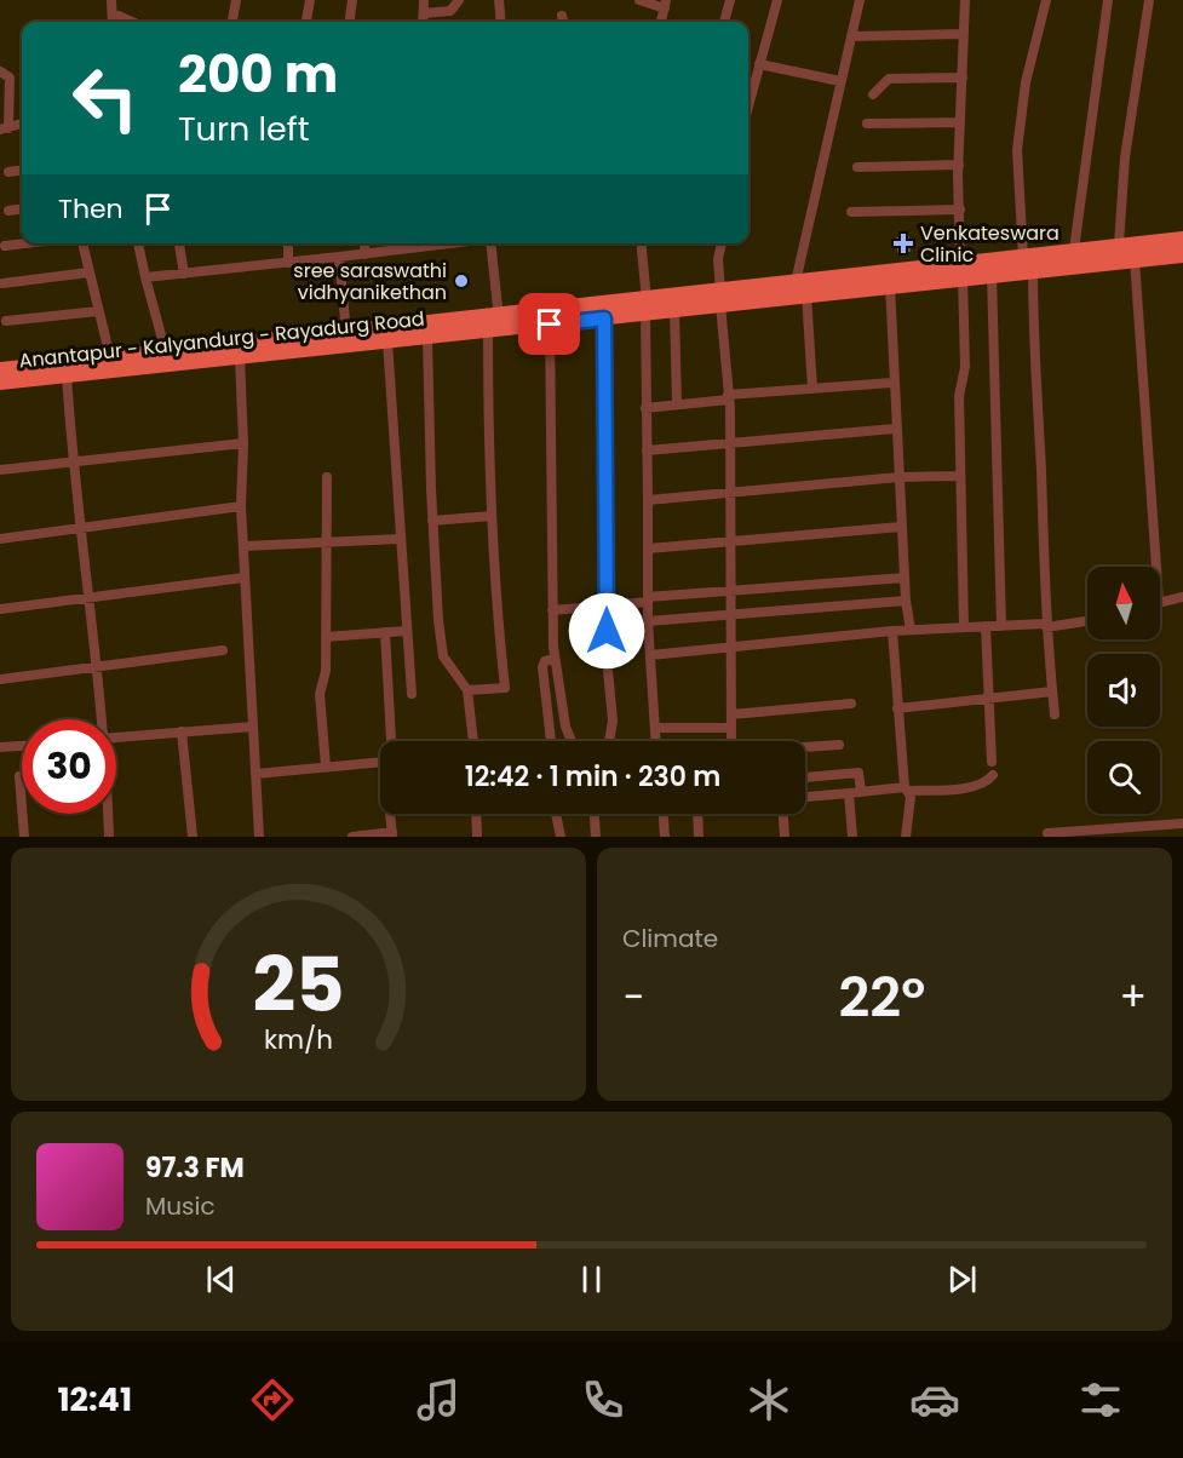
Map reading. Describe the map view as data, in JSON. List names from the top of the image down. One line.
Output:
{"streets":{"highway":["Anantapur - Kalyandurg - Rayadurg Road"]},"places":{"health":["Venkateswara Clinic"],"other":["sree saraswathi vidhyanikethan"]},"north":"top","page":{"turn":["200 m","Turn left"],"then":"Then","limit":"30","trip":"12:42 · 1 min · 230 m","tile":"Climate","heat":["−","22°","+"],"song":["97.3 FM","Music"],"tabs":"12:41","gauge":["25","km/h"]}}
